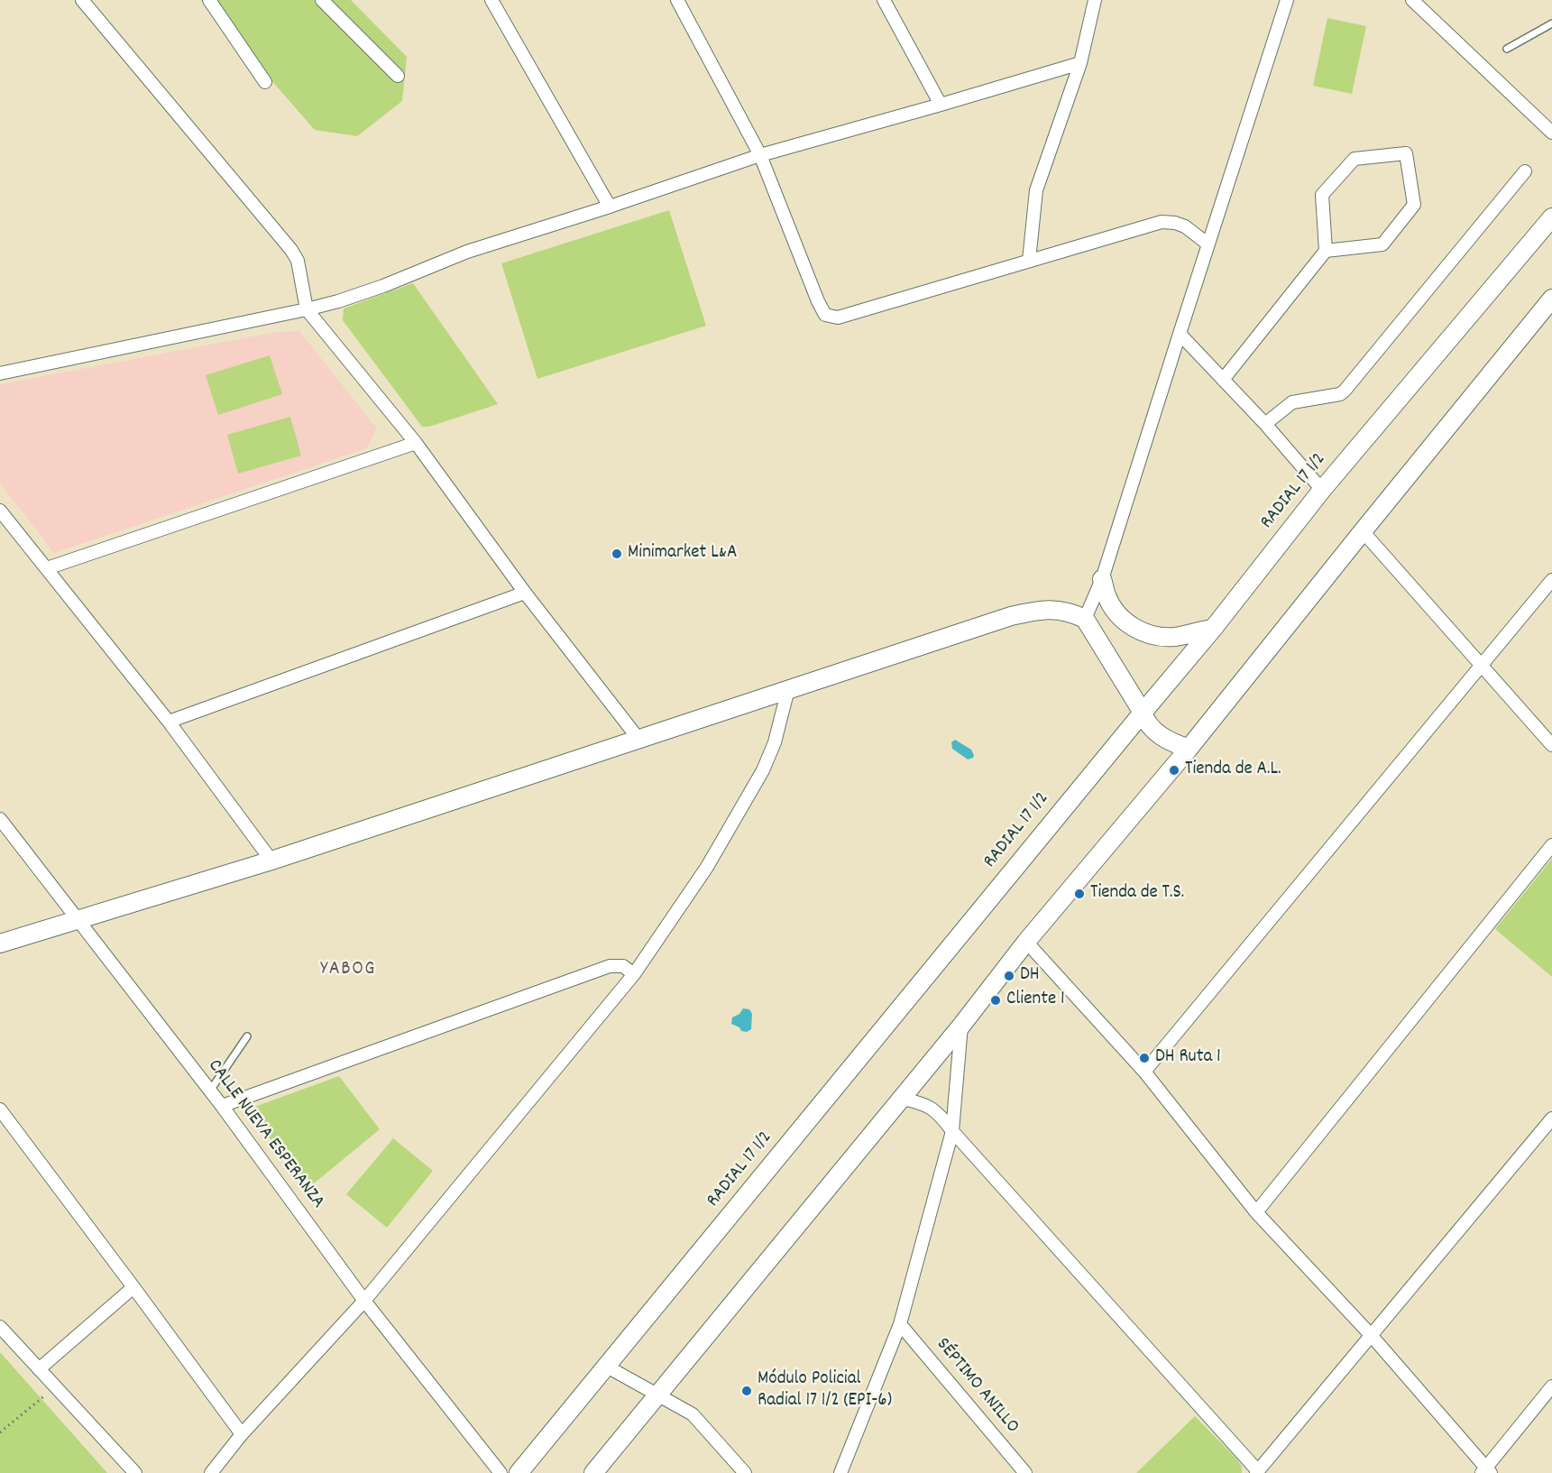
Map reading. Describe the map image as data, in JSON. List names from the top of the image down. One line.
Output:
{"streets":{"street":["RADIAL 17 1/2","CALLE NUEVA ESPERANZA","SÉPTIMO ANILLO"]},"districts":["YABOG"],"places":["Minimarket L&A","Tienda de A.L.","Tienda de T.S.","DH","Cliente 1","DH Ruta 1","Módulo Policial Radial 17 1/2 (EPI-6)"]}
